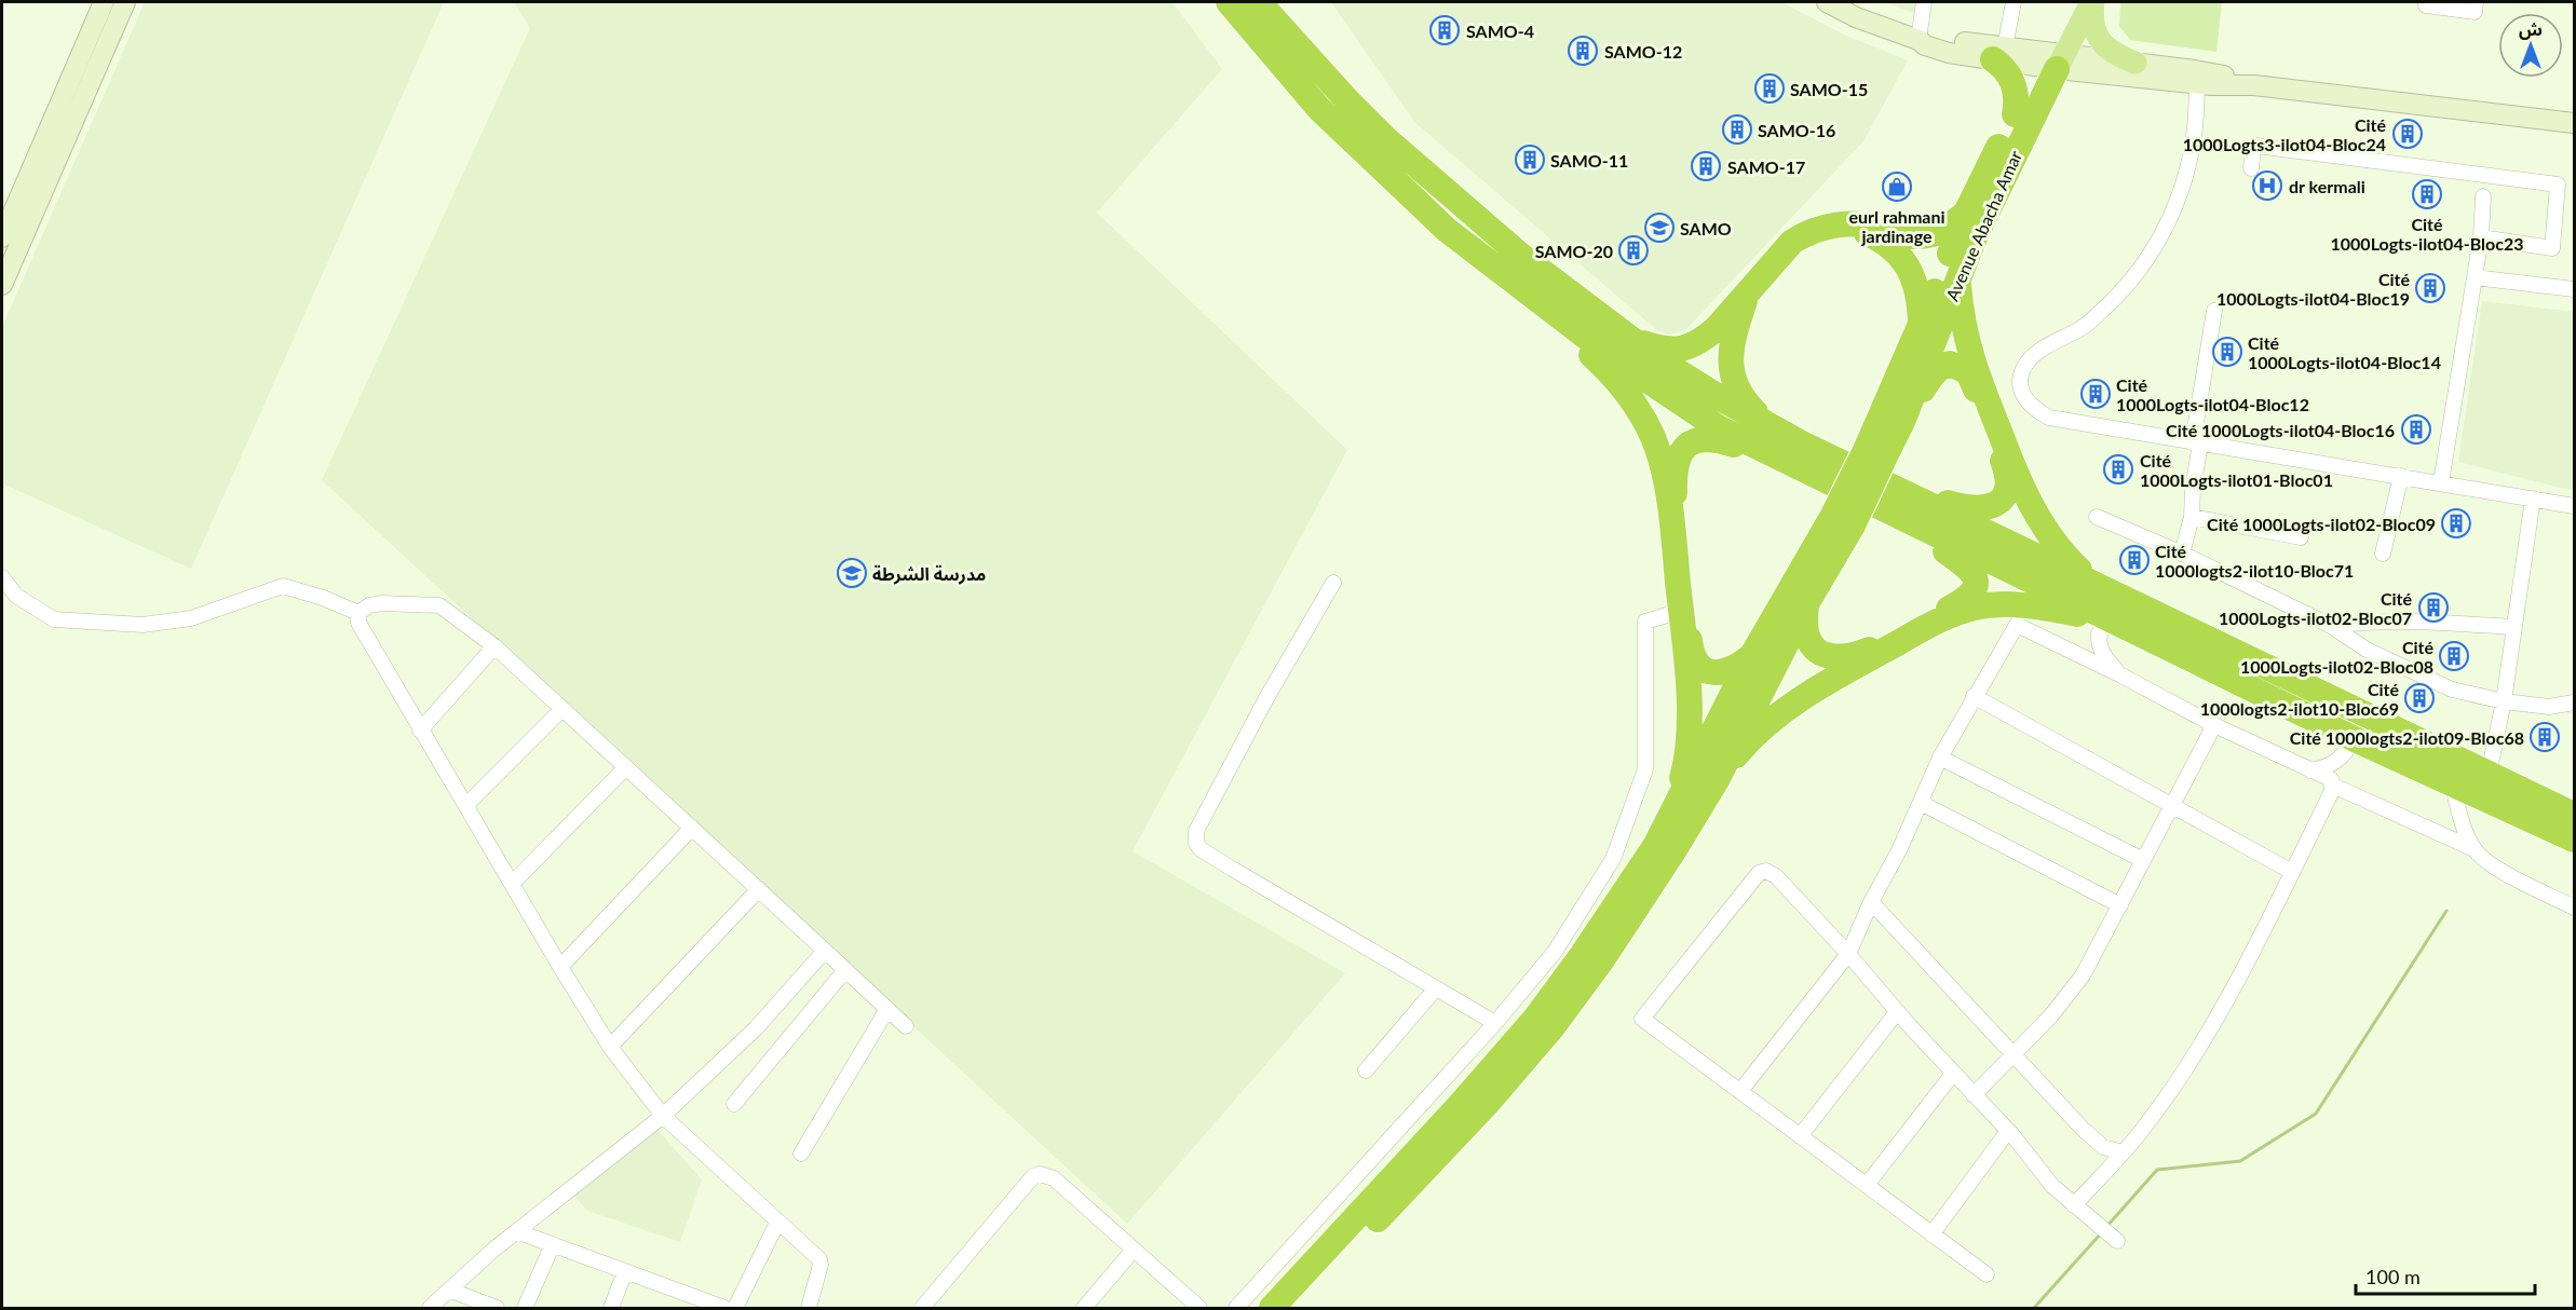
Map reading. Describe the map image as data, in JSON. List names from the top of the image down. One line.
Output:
{"streets":{"highway":["Avenue Abacha Amar"]},"places":{"building":["SAMO-4","SAMO-12","SAMO-15","SAMO-16","Cité 1000Logts3-ilot04-Bloc24","SAMO-11","SAMO-17","Cité 1000Logts-ilot04-Bloc23","SAMO-20","Cité 1000Logts-ilot04-Bloc19","Cité 1000Logts-ilot04-Bloc14","Cité 1000Logts-ilot04-Bloc12","Cité 1000Logts-ilot04-Bloc16","Cité 1000Logts-ilot01-Bloc01","Cité 1000Logts-ilot02-Bloc09","Cité 1000logts2-ilot10-Bloc71","Cité 1000Logts-ilot02-Bloc07","Cité 1000Logts-ilot02-Bloc08","Cité 1000logts2-ilot10-Bloc69","Cité 1000logts2-ilot09-Bloc68"],"hospital":["dr kermali"],"shop":["eurl rahmani jardinage"],"school or university":["SAMO","مدرسة الشرطة"]},"scale_bar":"100 m","north":"top"}
